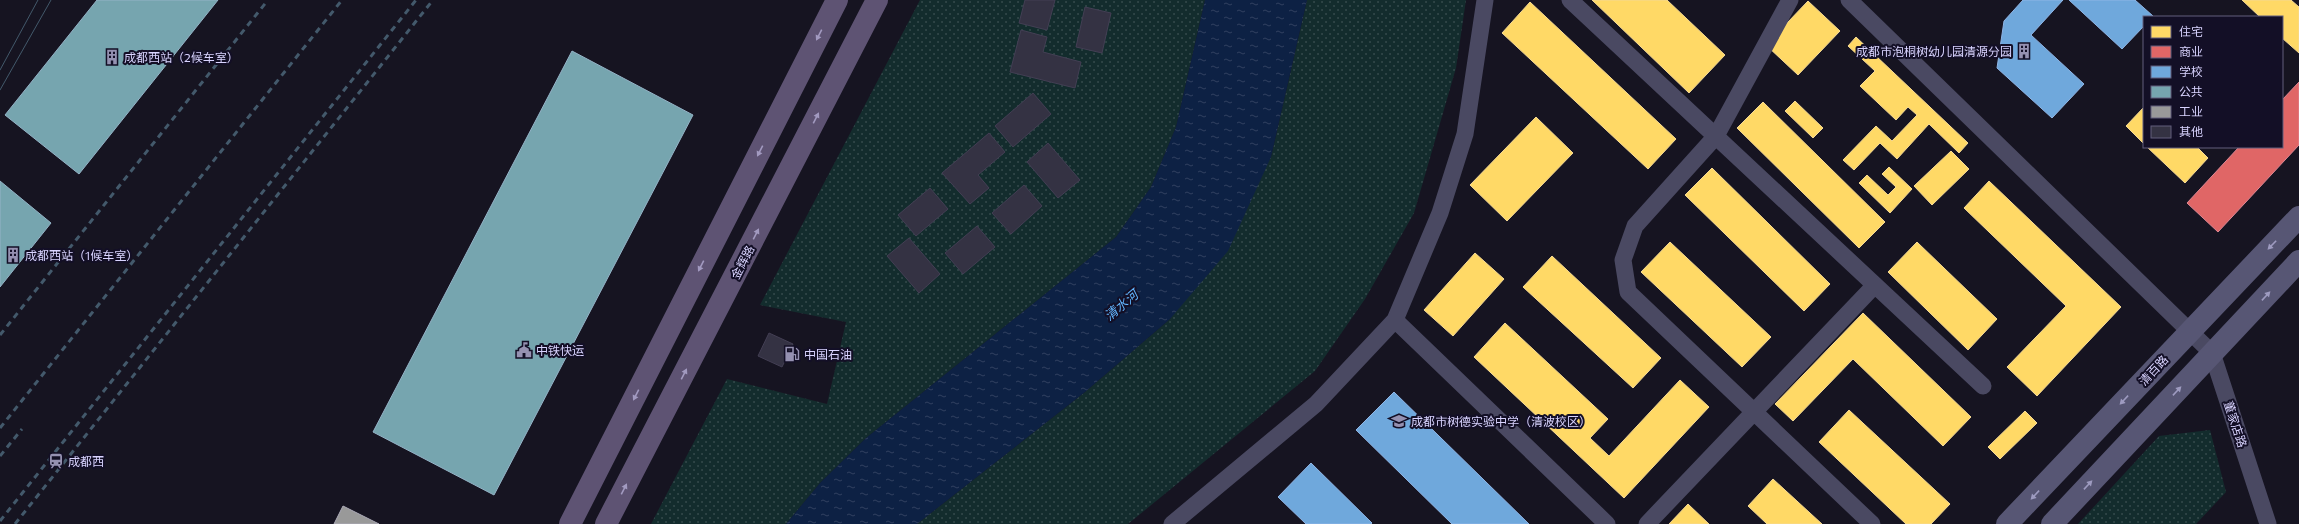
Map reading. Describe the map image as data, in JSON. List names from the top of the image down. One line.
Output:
{"streets":{"main road":["金辉路"],"street":["清百路","董家店路"]},"crossings":[["清百路","董家店路"]],"water":["清水河"],"places":{"building":["成都市泡桐树幼儿园清源分园","成都西站（2候车室）","成都西站（1候车室）"],"public building":["中铁快运"],"fuel station":["中国石油"],"school or university":["成都市树德实验中学（清波校区）"],"station":["成都西"]},"legend":["住宅","商业","学校","公共","工业","其他"]}
